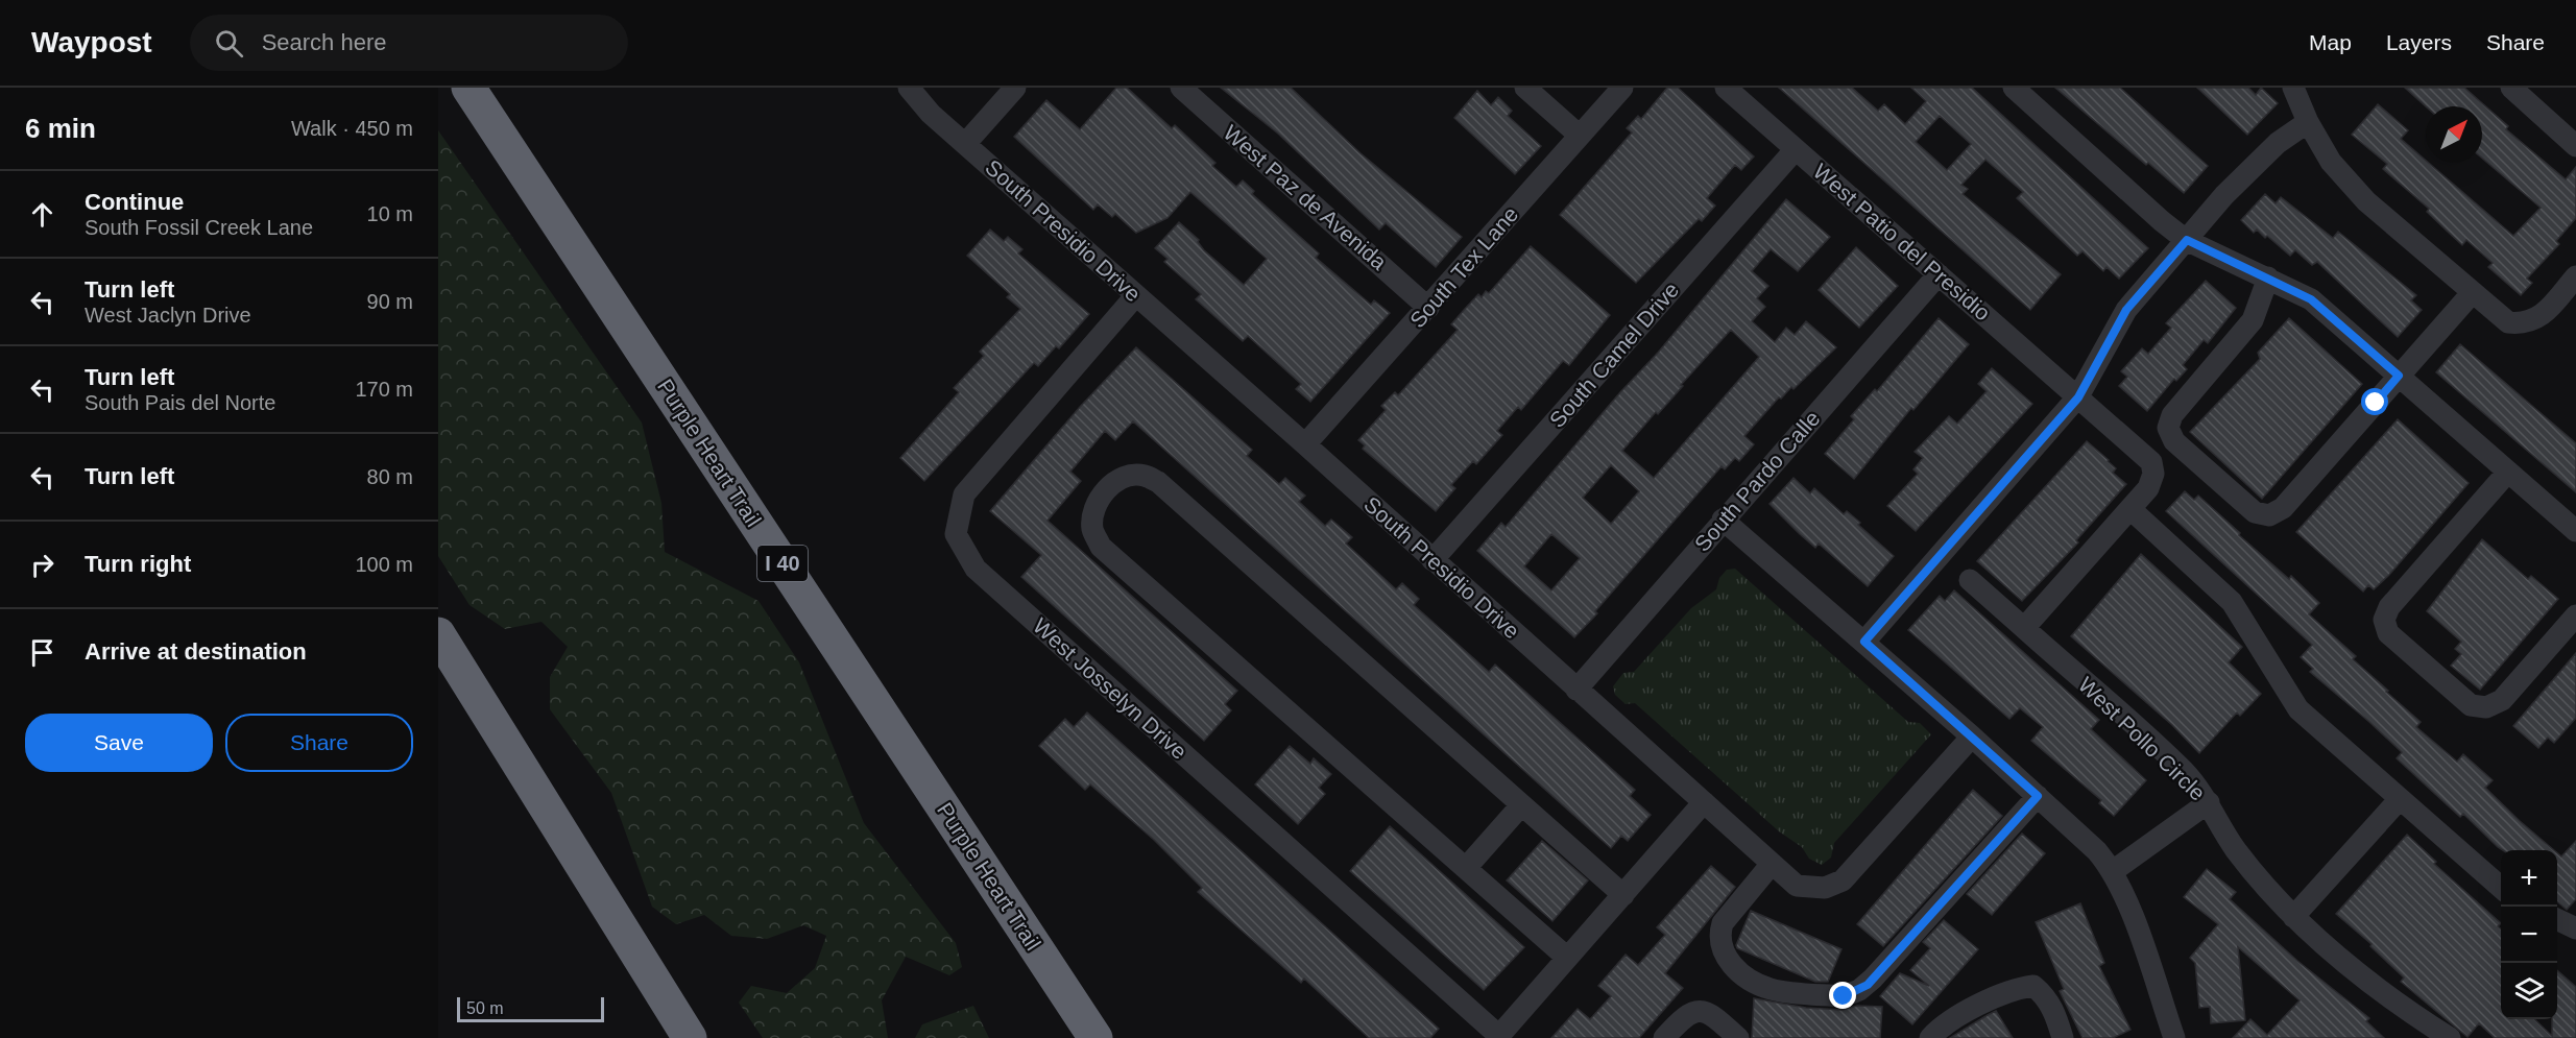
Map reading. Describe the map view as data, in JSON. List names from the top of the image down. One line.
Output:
{"streets":{"highway":["Purple Heart Trail","I 40"],"street":["West Paz de Avenida","South Presidio Drive","West Patio del Presidio","South Tex Lane","South Camel Drive","South Pardo Calle","West Josselyn Drive","West Pollo Circle"]},"crossings":[["West Paz de Avenida","South Tex Lane"],["South Presidio Drive","South Tex Lane"],["South Presidio Drive","South Camel Drive"],["South Presidio Drive","South Pardo Calle"],["South Presidio Drive","West Josselyn Drive"],["West Patio del Presidio","South Camel Drive"],["West Patio del Presidio","South Pardo Calle"]],"scale_bar":"50 m","north":"top right","page":{"header":"Waypost","search":"Search here","nav":["Map","Layers","Share"],"heading":["6 min","Walk · 450 m"],"list":[["Continue","South Fossil Creek Lane","10 m"],["Turn left","West Jaclyn Drive","90 m"],["Turn left","South Pais del Norte","170 m"],["Turn left","80 m"],["Turn right","100 m"],"Arrive at destination"],"buttons":["Save","Share"],"map_buttons":["+","−"],"scale":"50 m"}}
